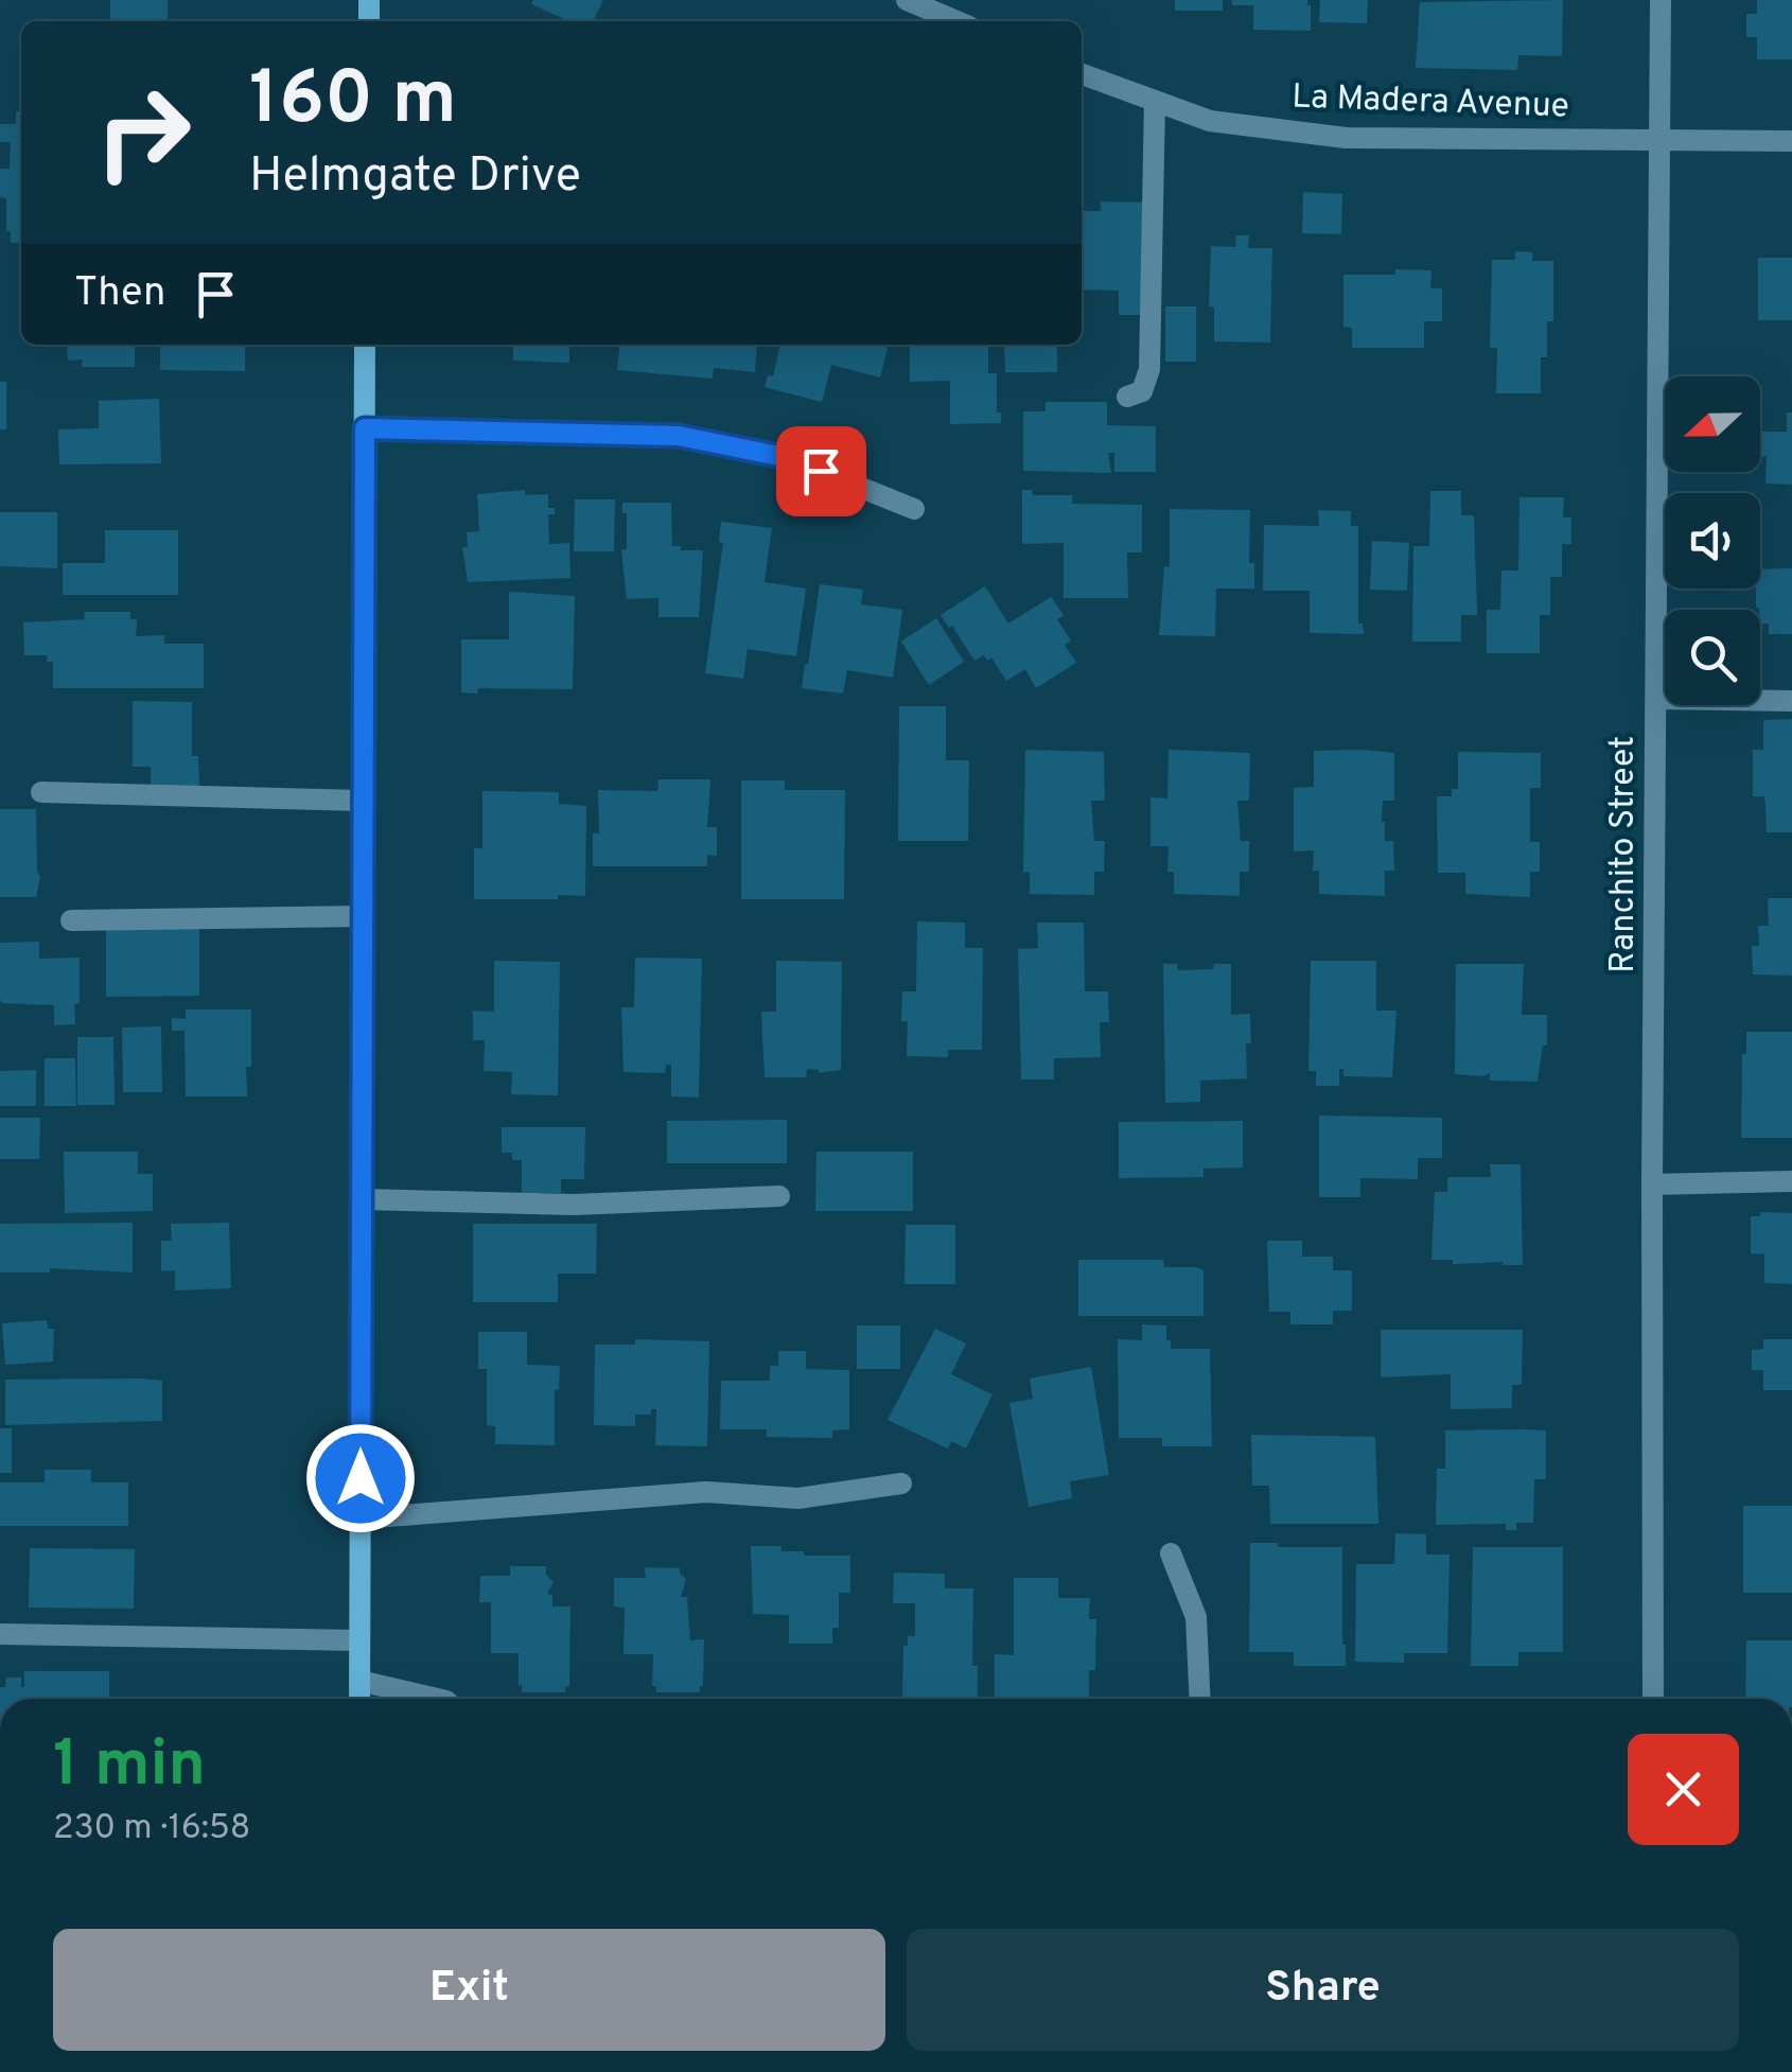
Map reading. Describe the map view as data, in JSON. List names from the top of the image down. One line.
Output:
{"streets":{"street":["La Madera Avenue","Ranchito Street"]},"crossings":[["La Madera Avenue","Ranchito Street"]],"north":"left","page":{"turn":["160 m","Helmgate Drive"],"then":"Then","heading":["1 min","230 m · 16:58"],"buttons":["Exit","Share"]}}
